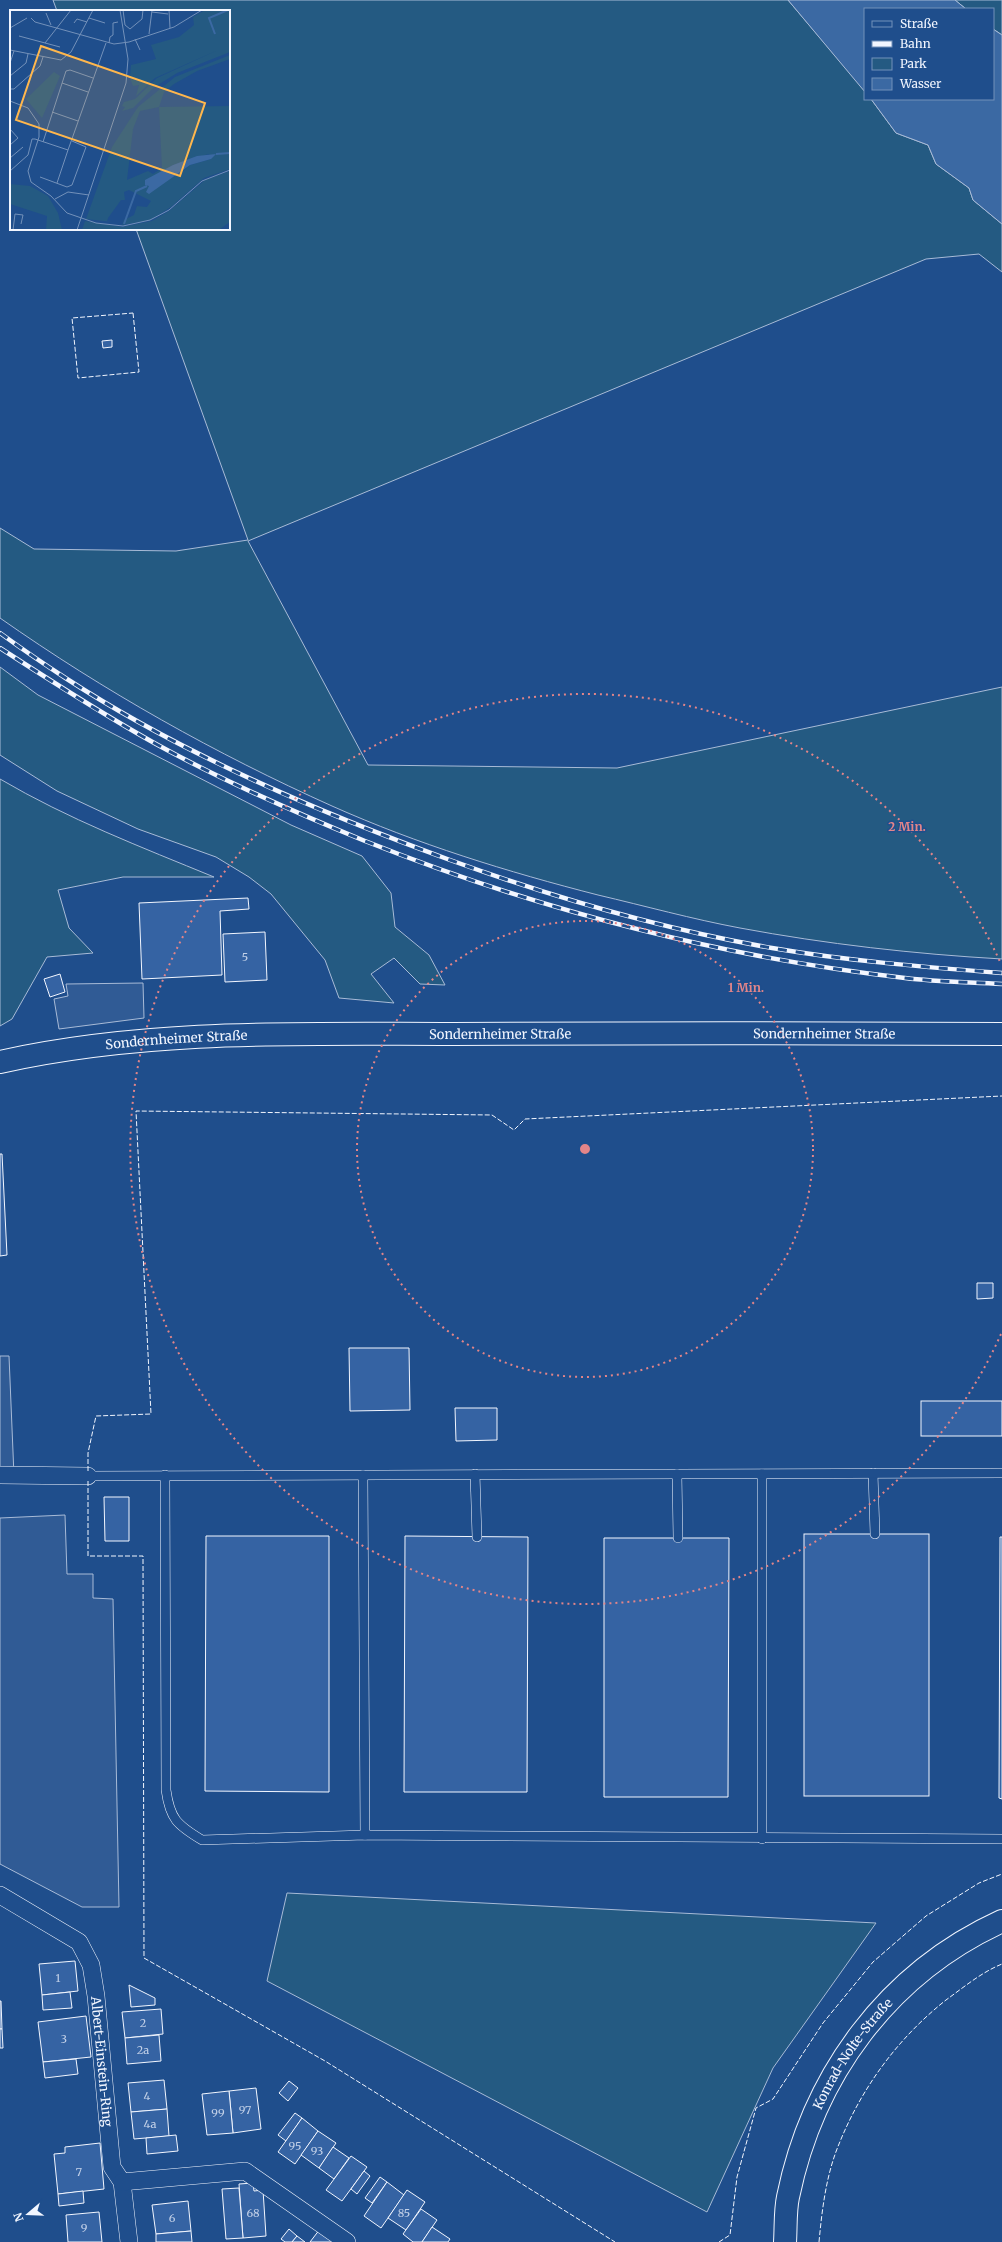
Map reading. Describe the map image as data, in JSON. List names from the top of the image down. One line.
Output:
{"streets":{"main road":["Sondernheimer Straße","Konrad-Nolte-Straße"],"street":["Albert-Einstein-Ring"]},"house_numbers":["5","1","2","3","2a","4","97","99","4a","95","93","7","68","85","6","9"],"legend":["Straße","Bahn","Park","Wasser"],"north":"left","rings":["2 Min.","1 Min."]}
